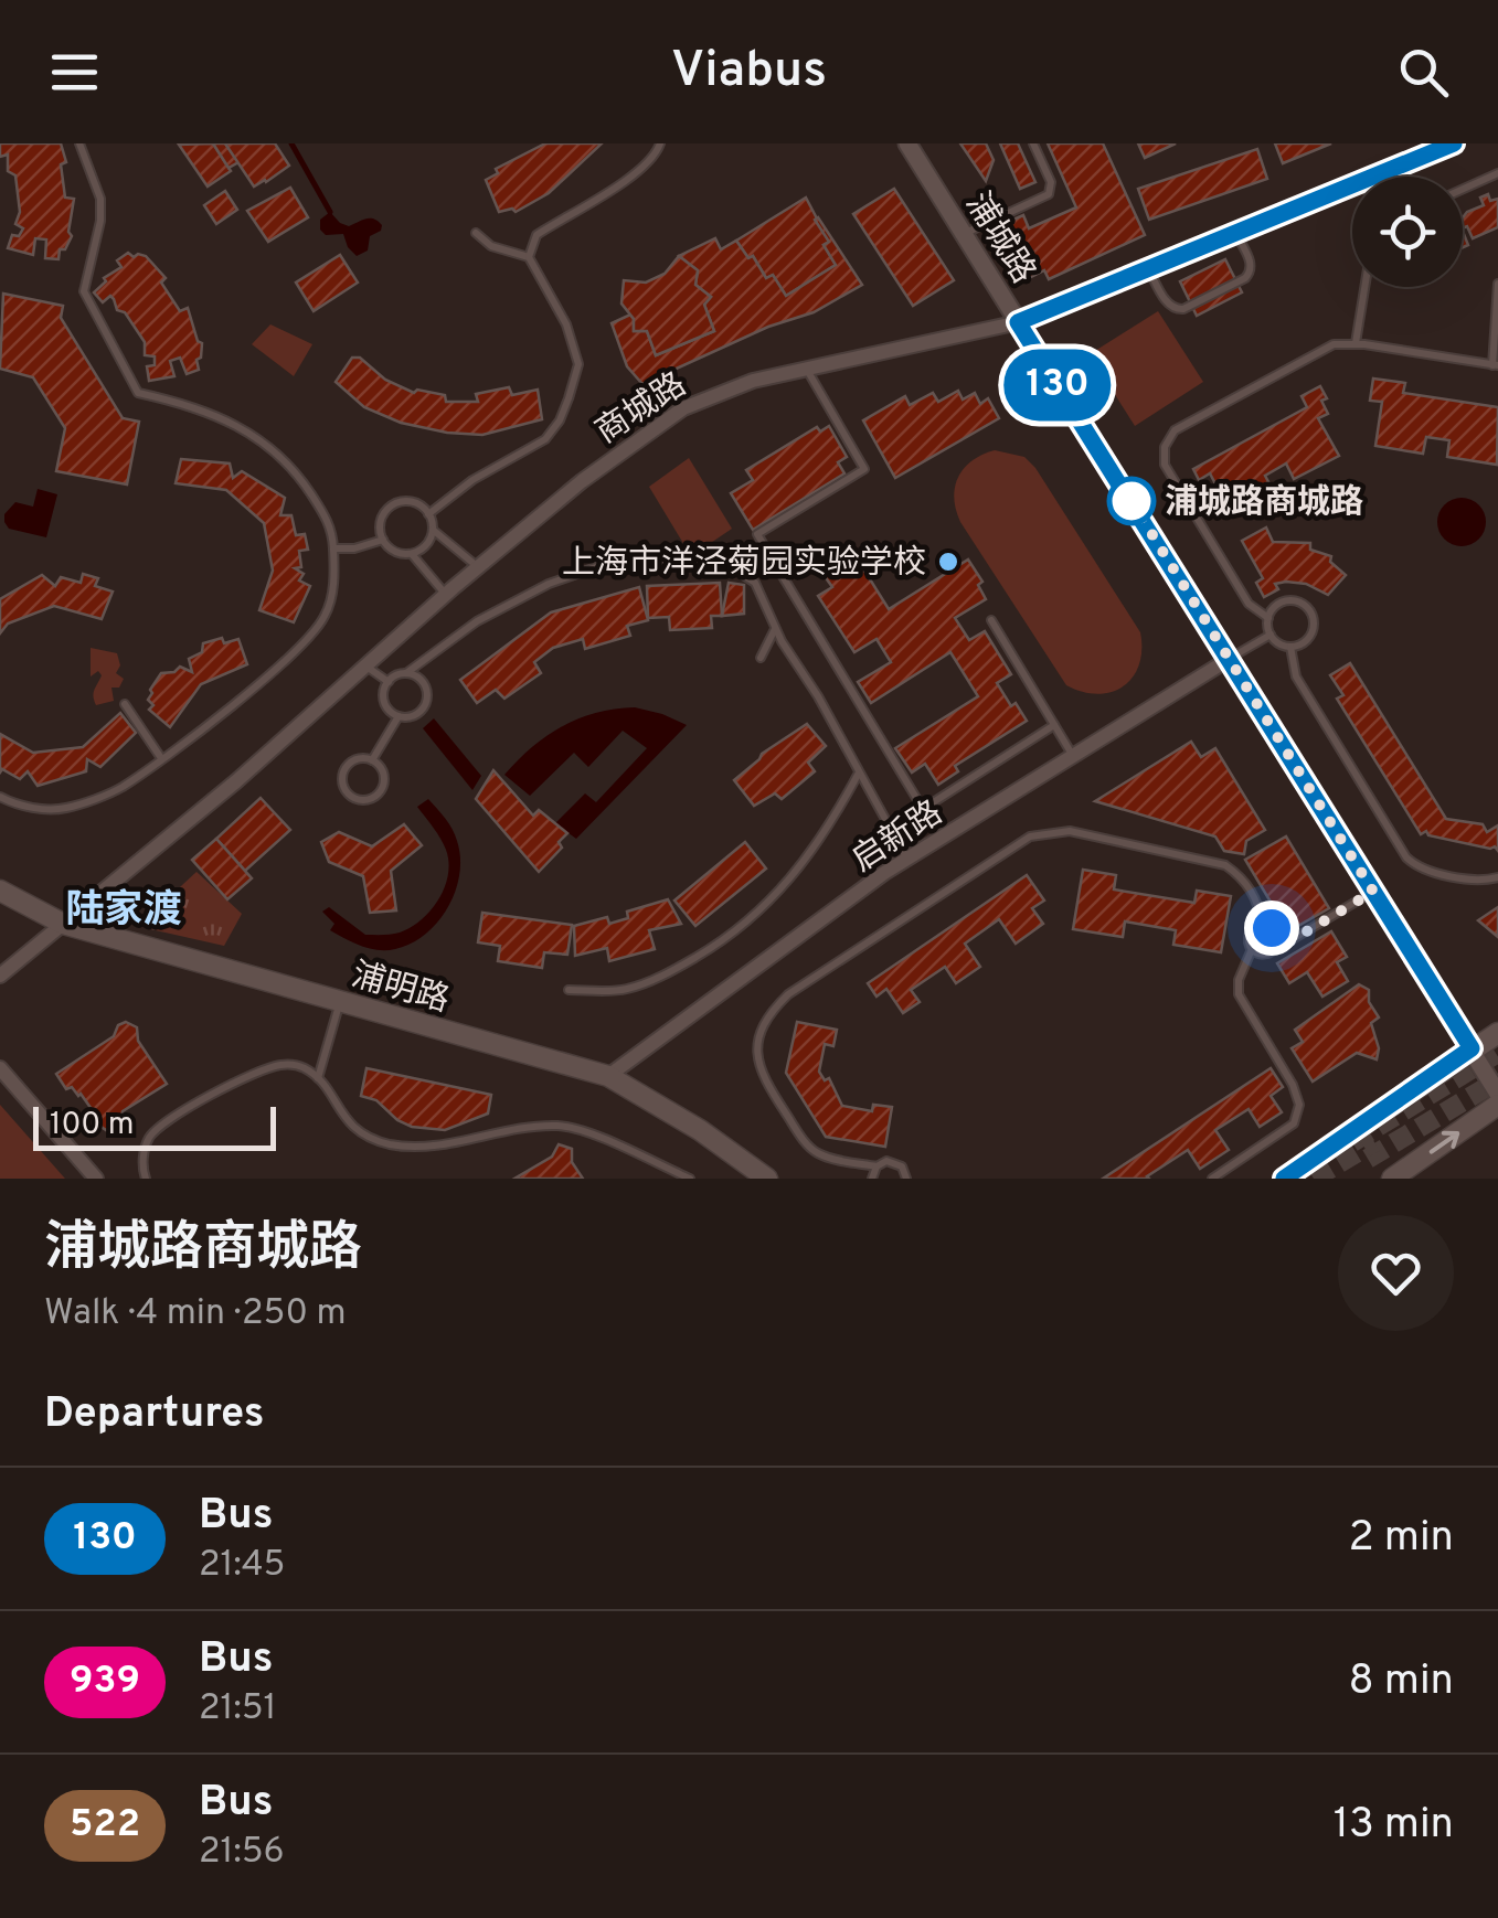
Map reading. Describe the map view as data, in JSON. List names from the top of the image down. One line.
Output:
{"streets":{"main road":["浦明路"],"street":["浦城路","商城路","启新路"]},"crossings":[["浦城路","商城路"],["浦城路","启新路"],["商城路","浦明路"],["启新路","浦明路"]],"districts":["陆家渡"],"places":["浦城路商城路","上海市洋泾·菊园实验学校"],"lines":["bus line 130"],"scale_bar":"100 m","page":{"header":"Viabus","on_map":"130","scale":"100 m","heading":[["浦城路商城路","Walk · 4 min · 250 m"],"Departures"],"list":[{"mark":"130","name":"Bus","note":"21:45","value":"2 min"},{"mark":"939","name":"Bus","note":"21:51","value":"8 min"},{"mark":"522","name":"Bus","note":"21:56","value":"13 min"}]}}
